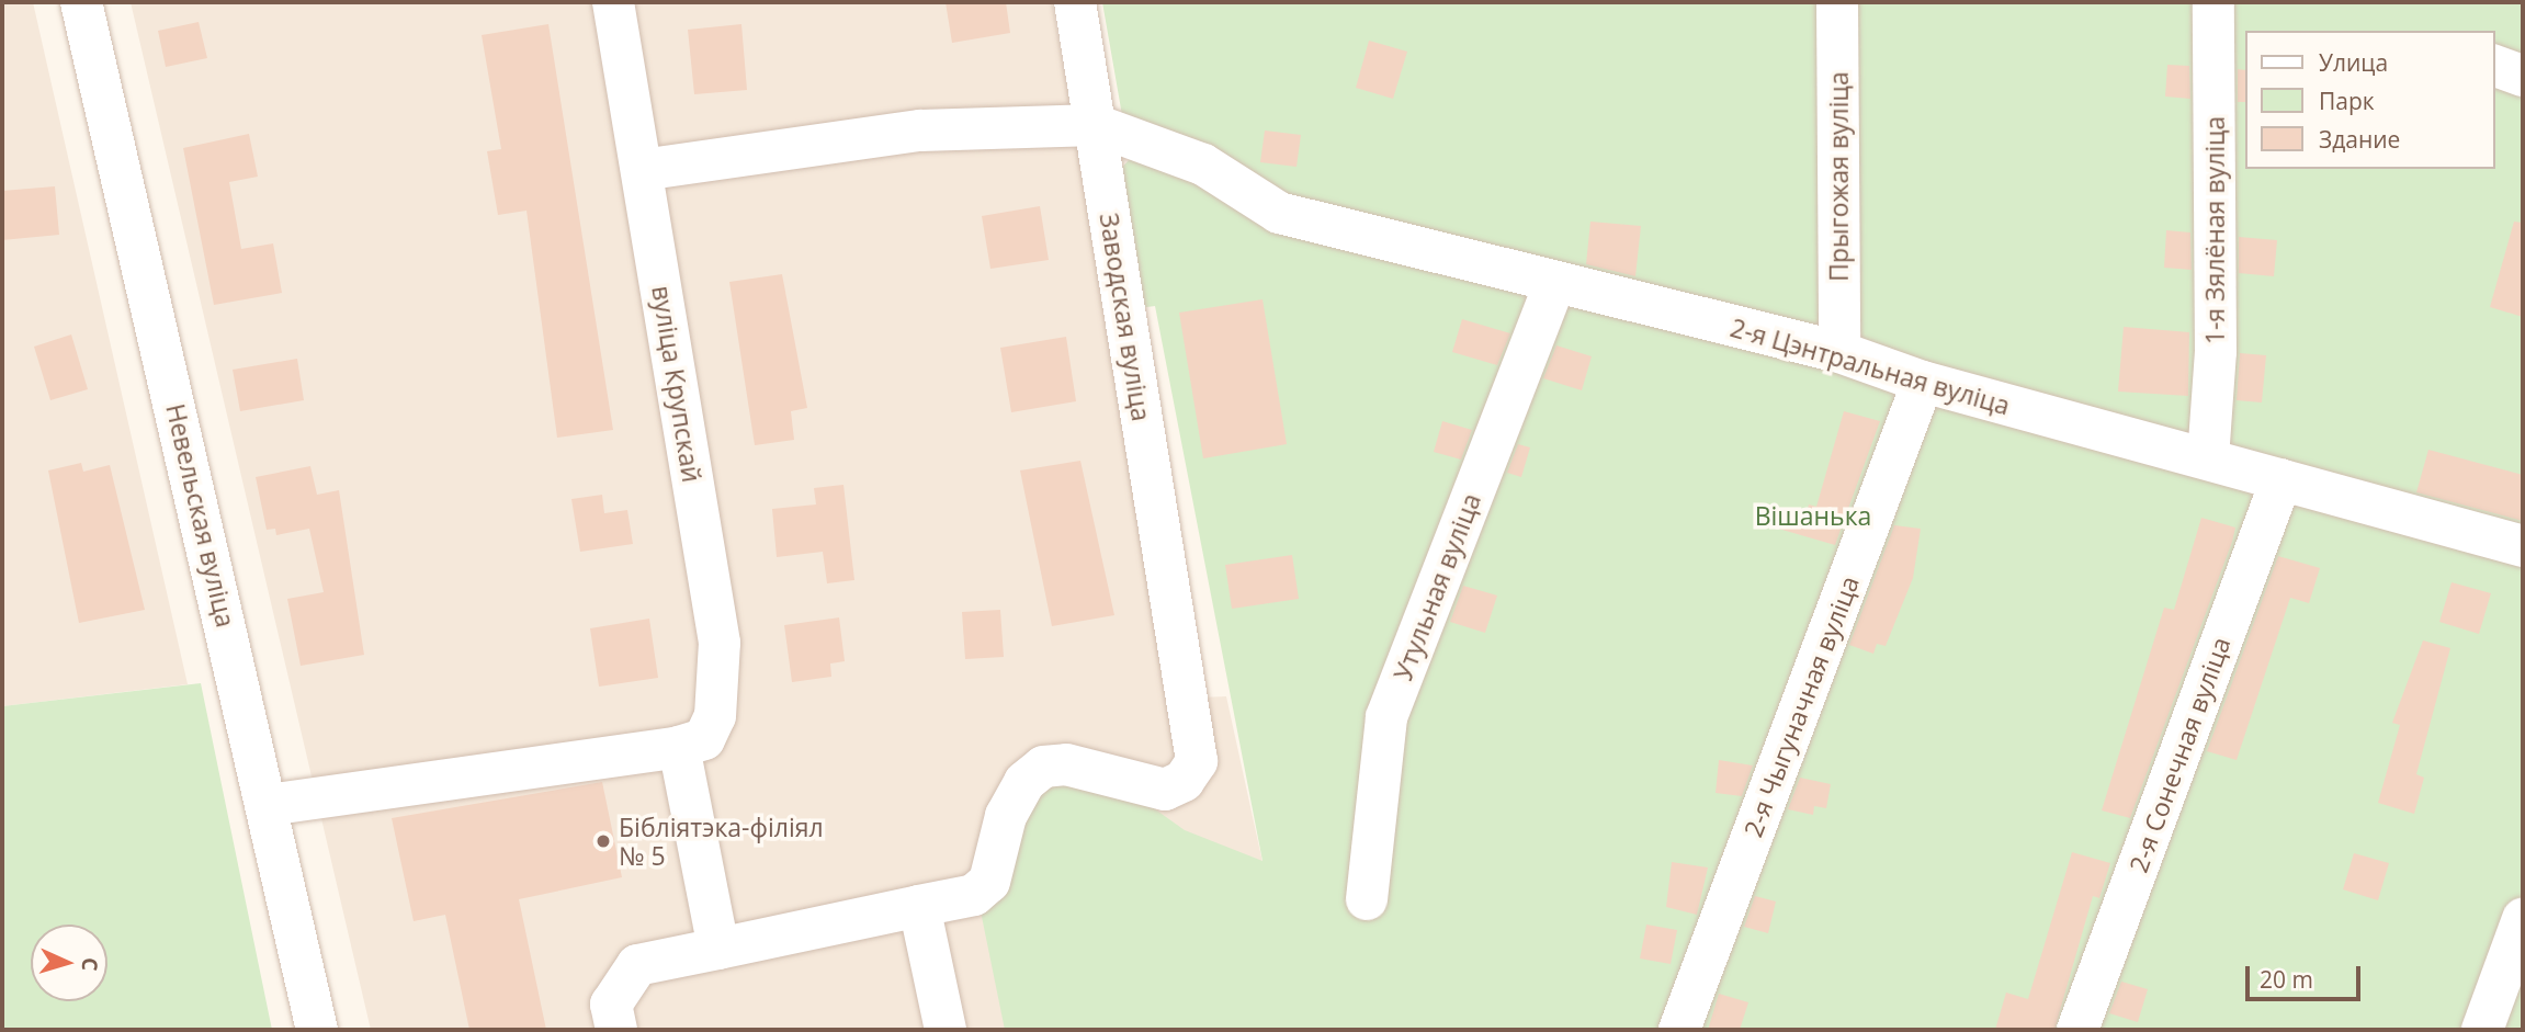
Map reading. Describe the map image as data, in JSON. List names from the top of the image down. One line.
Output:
{"streets":{"street":["Прыгожая вуліца","1-я Зялёная вуліца","Заводская вуліца","2-я Цэнтральная вуліца","вуліца Крупскай","Невельская вуліца","Утульная вуліца","2-я Чыгуначная вуліца","2-я Сонечная вуліца"]},"crossings":[["Прыгожая вуліца","2-я Цэнтральная вуліца"],["1-я Зялёная вуліца","2-я Цэнтральная вуліца"],["Заводская вуліца","2-я Цэнтральная вуліца"],["2-я Цэнтральная вуліца","Утульная вуліца"],["2-я Цэнтральная вуліца","2-я Чыгуначная вуліца"],["2-я Цэнтральная вуліца","2-я Сонечная вуліца"]],"parks":["Вішанька"],"places":["Бібліятэка-філіял № 5"],"legend":["Улица","Парк","Здание"],"scale_bar":"20 m","north":"right"}
